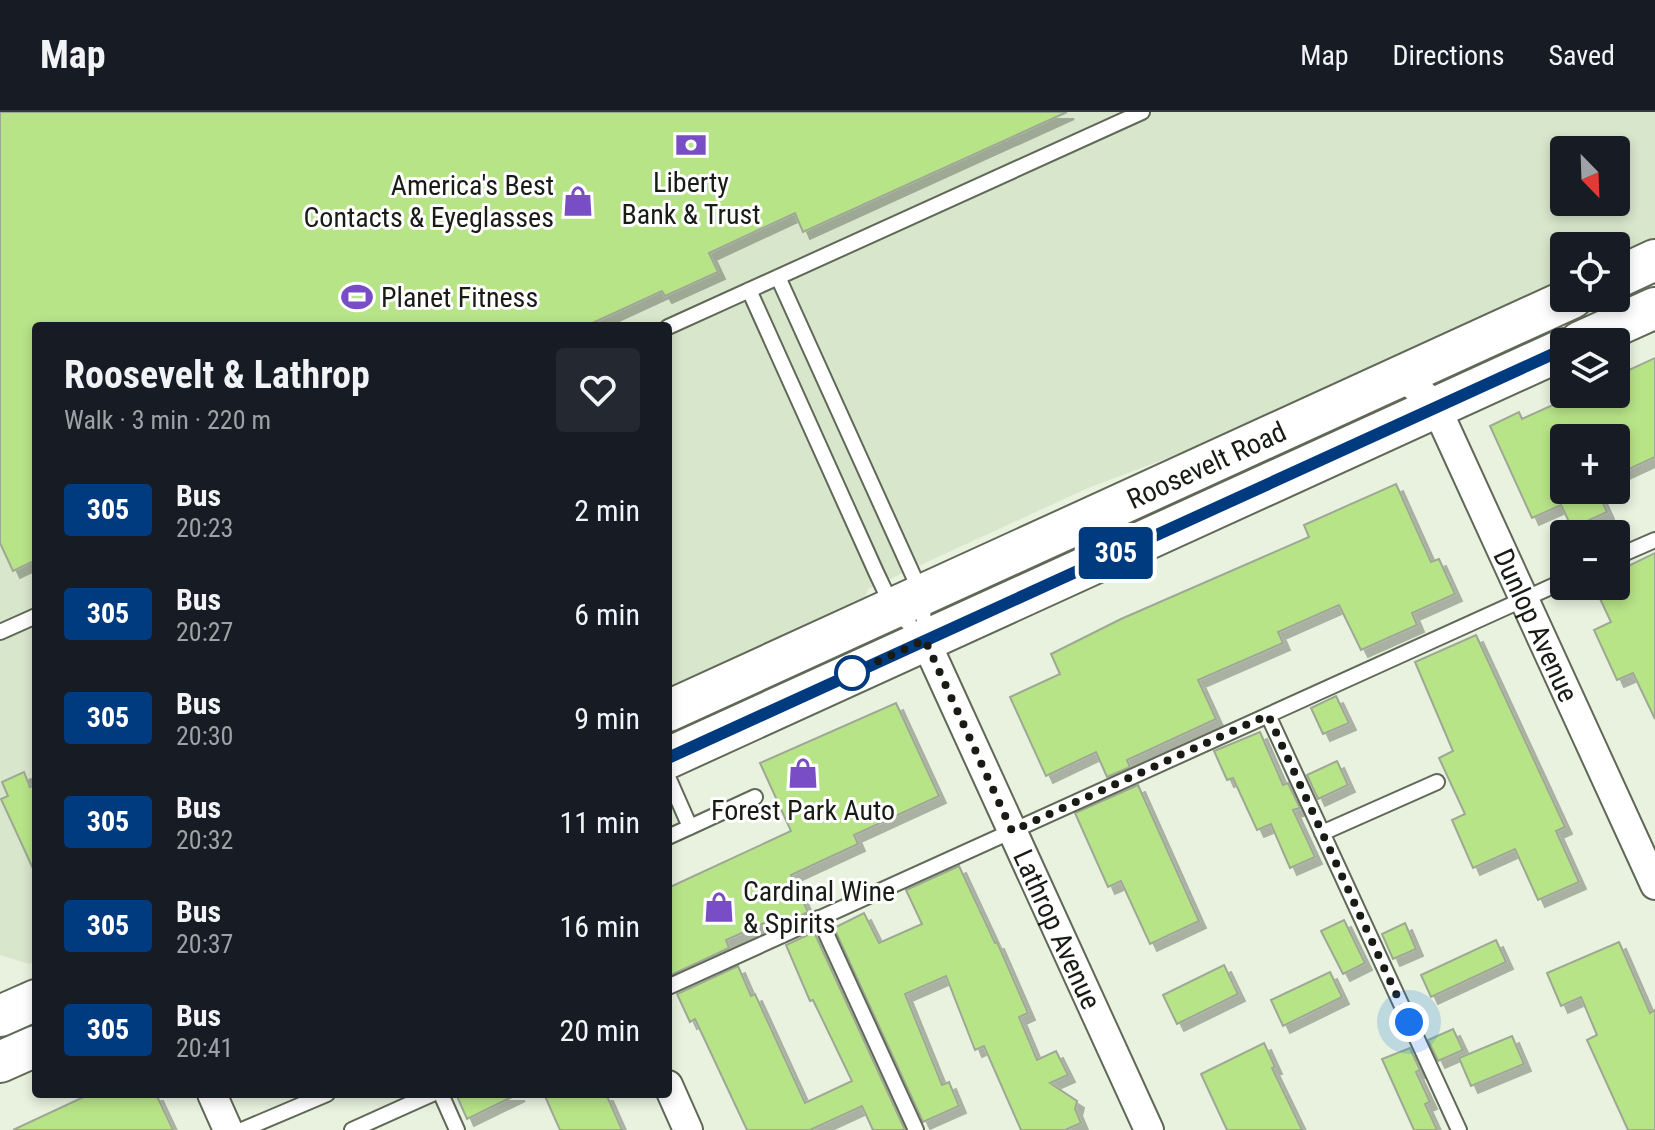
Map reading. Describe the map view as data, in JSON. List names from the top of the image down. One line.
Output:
{"streets":{"main road":["Roosevelt Road"],"street":["Dunlop Avenue","Lathrop Avenue"]},"crossings":[["Roosevelt Road","Dunlop Avenue"],["Roosevelt Road","Lathrop Avenue"]],"places":{"bank":["Liberty Bank & Trust"],"shop":["America's Best Contacts & Eyeglasses","Forest Park Auto","Cardinal Wine & Spirits"],"sports":["Planet Fitness"]},"lines":["bus line 305"],"north":"bottom right","page":{"header":"Map","nav":["Map","Directions","Saved"],"on_map":"305","map_buttons":["+","−"],"heading":["Roosevelt & Lathrop","Walk · 3 min · 220 m"],"list":[{"mark":"305","name":"Bus","note":"20:23","value":"2 min"},{"mark":"305","name":"Bus","note":"20:27","value":"6 min"},{"mark":"305","name":"Bus","note":"20:30","value":"9 min"},{"mark":"305","name":"Bus","note":"20:32","value":"11 min"},{"mark":"305","name":"Bus","note":"20:37","value":"16 min"},{"mark":"305","name":"Bus","note":"20:41","value":"20 min"}]}}
